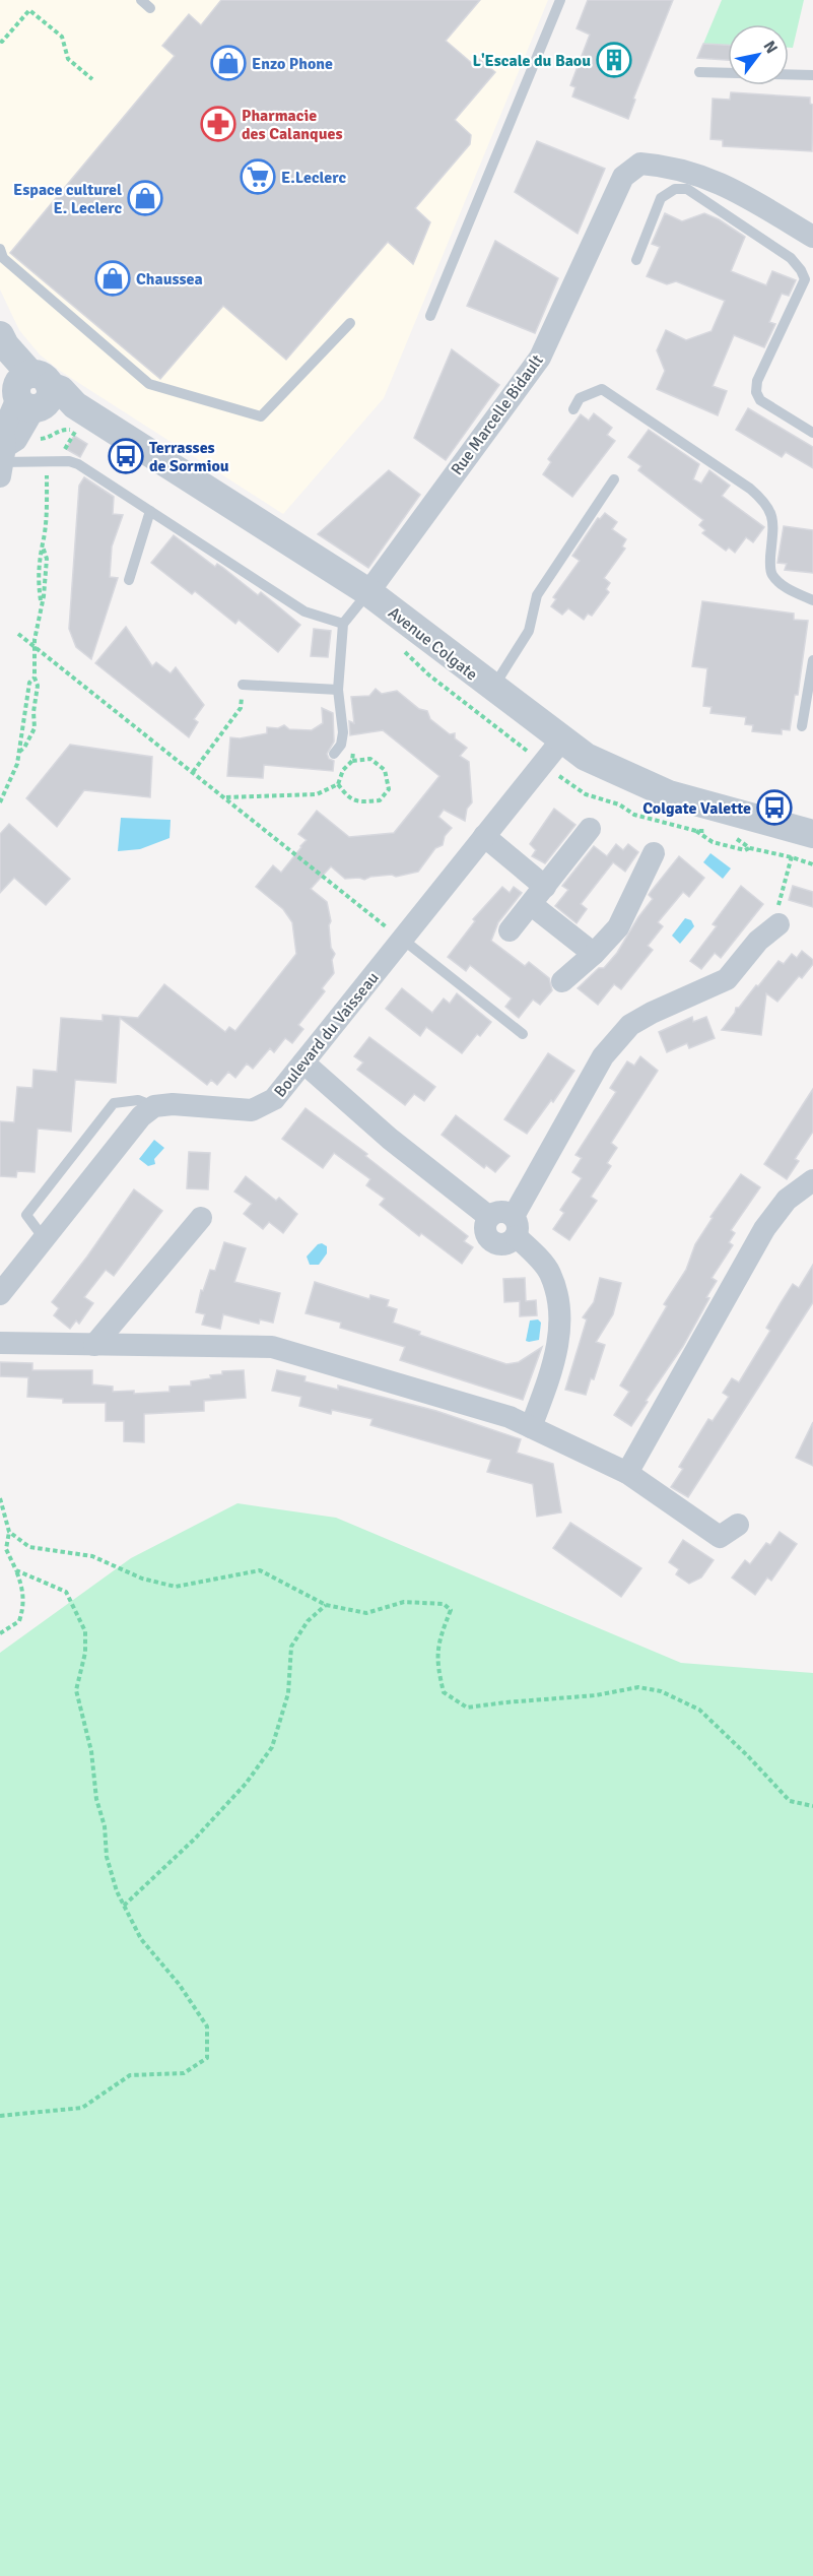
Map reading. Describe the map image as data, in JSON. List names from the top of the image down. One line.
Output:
{"streets":{"street":["Rue Marcelle Bidault","Avenue Colgate","Boulevard du Vaisseau"]},"crossings":[["Rue Marcelle Bidault","Avenue Colgate"],["Avenue Colgate","Boulevard du Vaisseau"]],"places":{"building":["L'Escale du Baou"],"shop":["Enzo Phone","Espace culturel E. Leclerc","Chaussea"],"pharmacy":["Pharmacie des Calanques"],"supermarket":["E.Leclerc"],"bus stop":["Terrasses de Sormiou","Colgate Valette"]},"north":"top right"}
